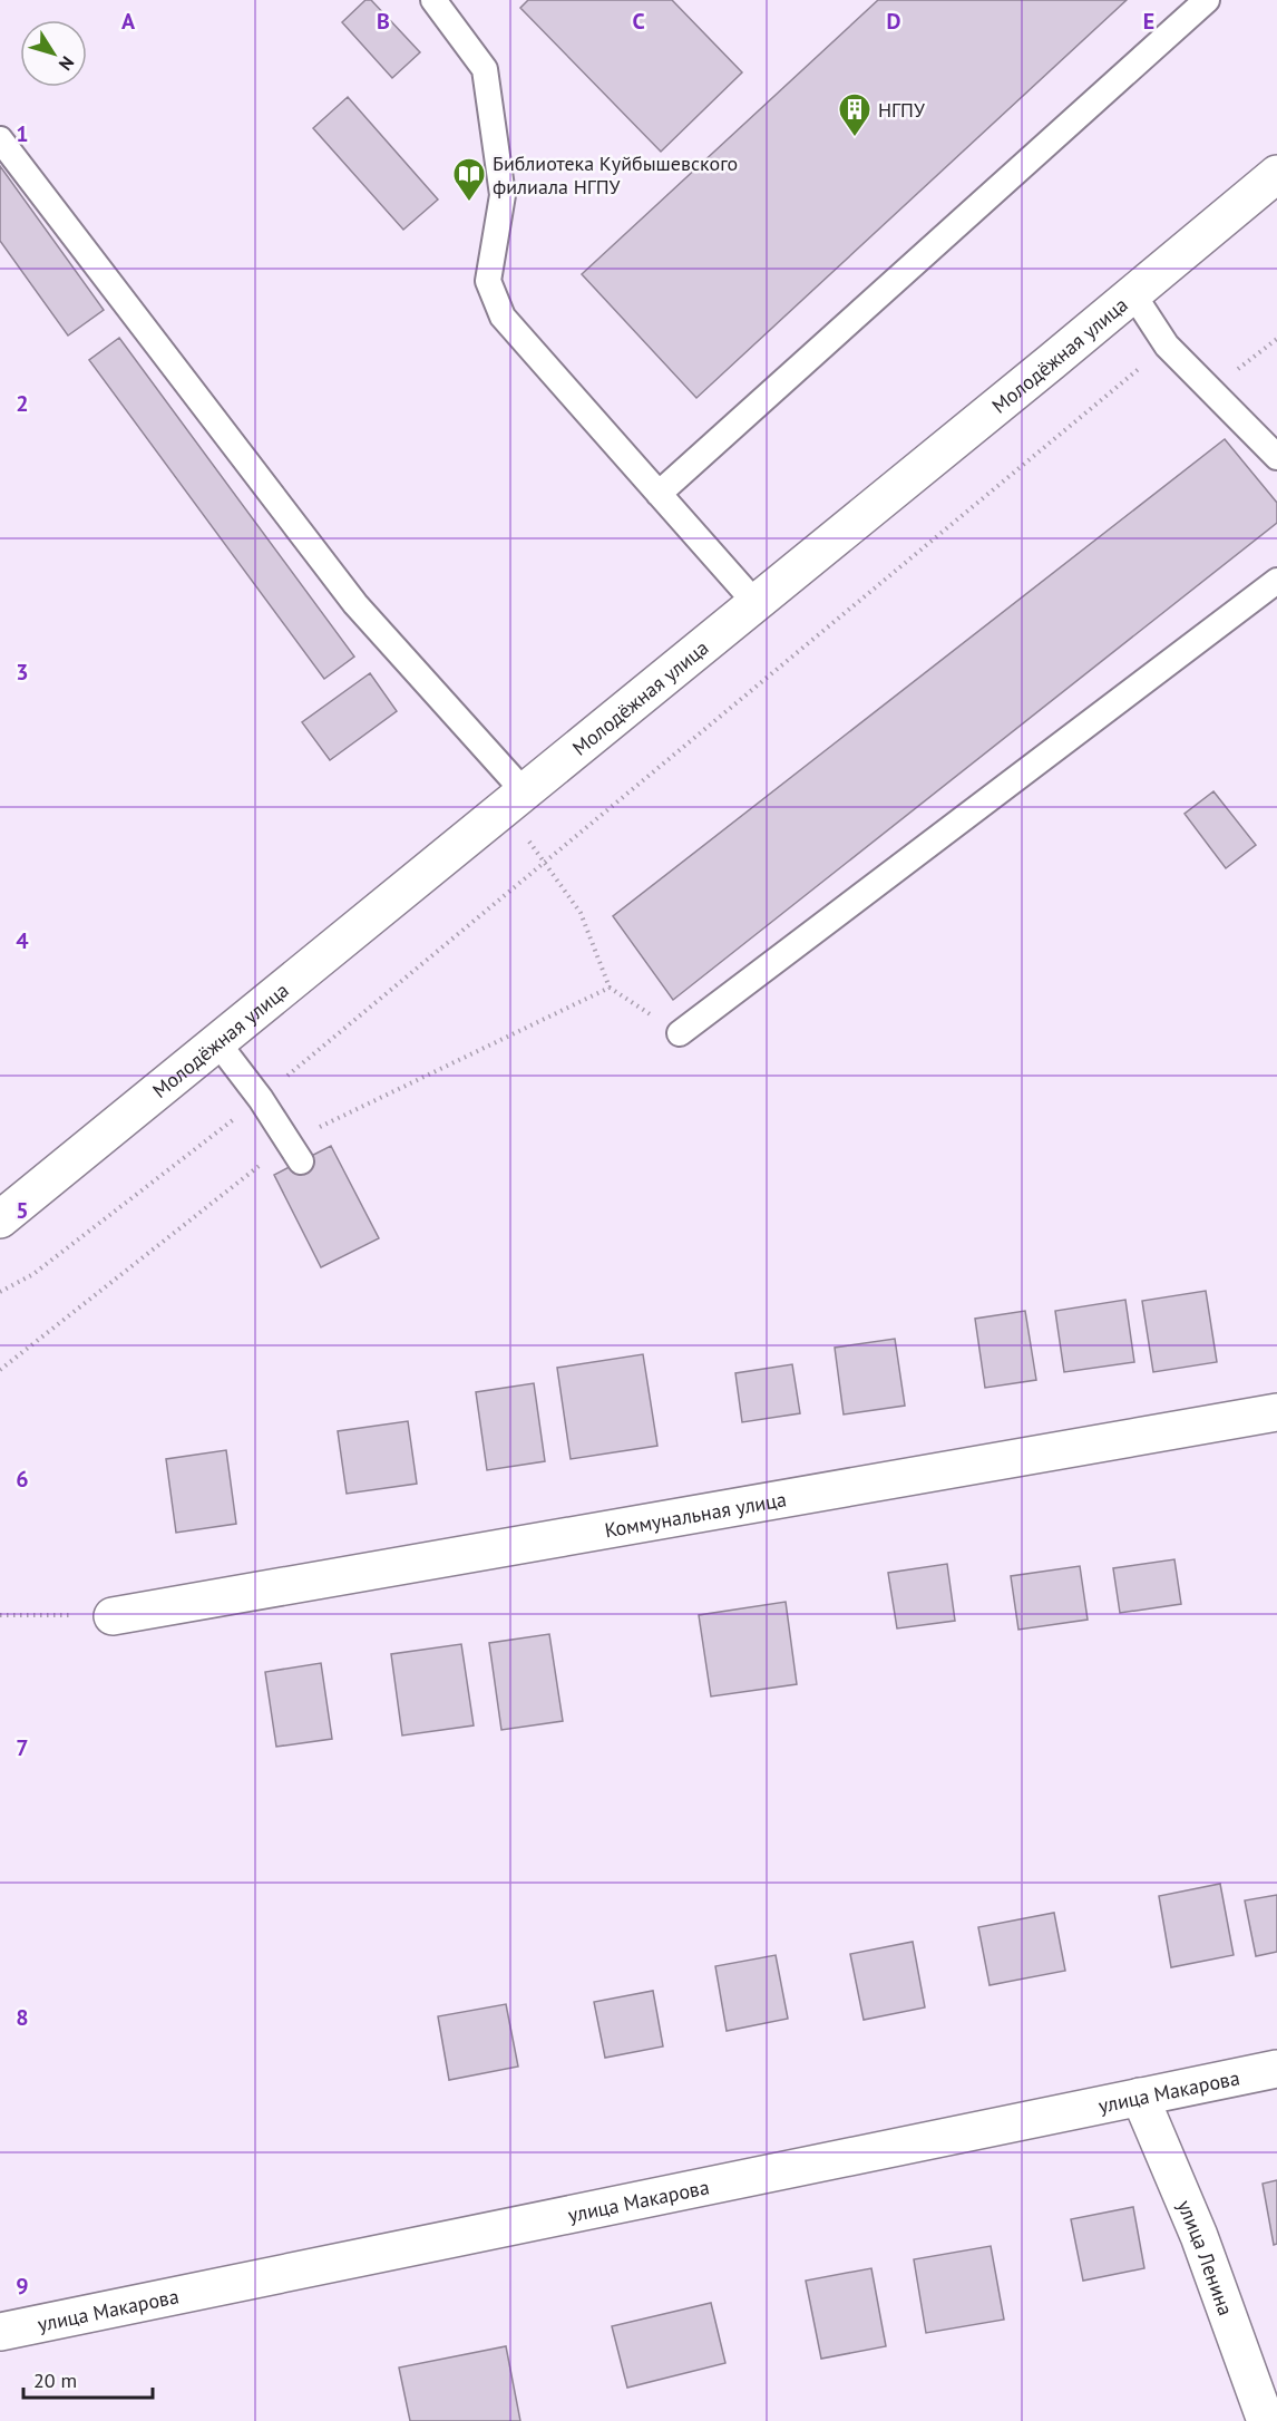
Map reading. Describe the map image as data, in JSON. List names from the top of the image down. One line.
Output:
{"streets":{"street":["Молодёжная улица","Коммунальная улица","улица Макарова","улица Ленина"]},"crossings":[["улица Макарова","улица Ленина"]],"places":{"building":["НГПУ"],"library":["Библиотека Куйбышевского филиала НГПУ"]},"scale_bar":"20 m","north":"bottom right","grid":{"columns":["A","B","C","D","E"],"rows":["1","2","3","4","5","6","7","8","9"]}}
